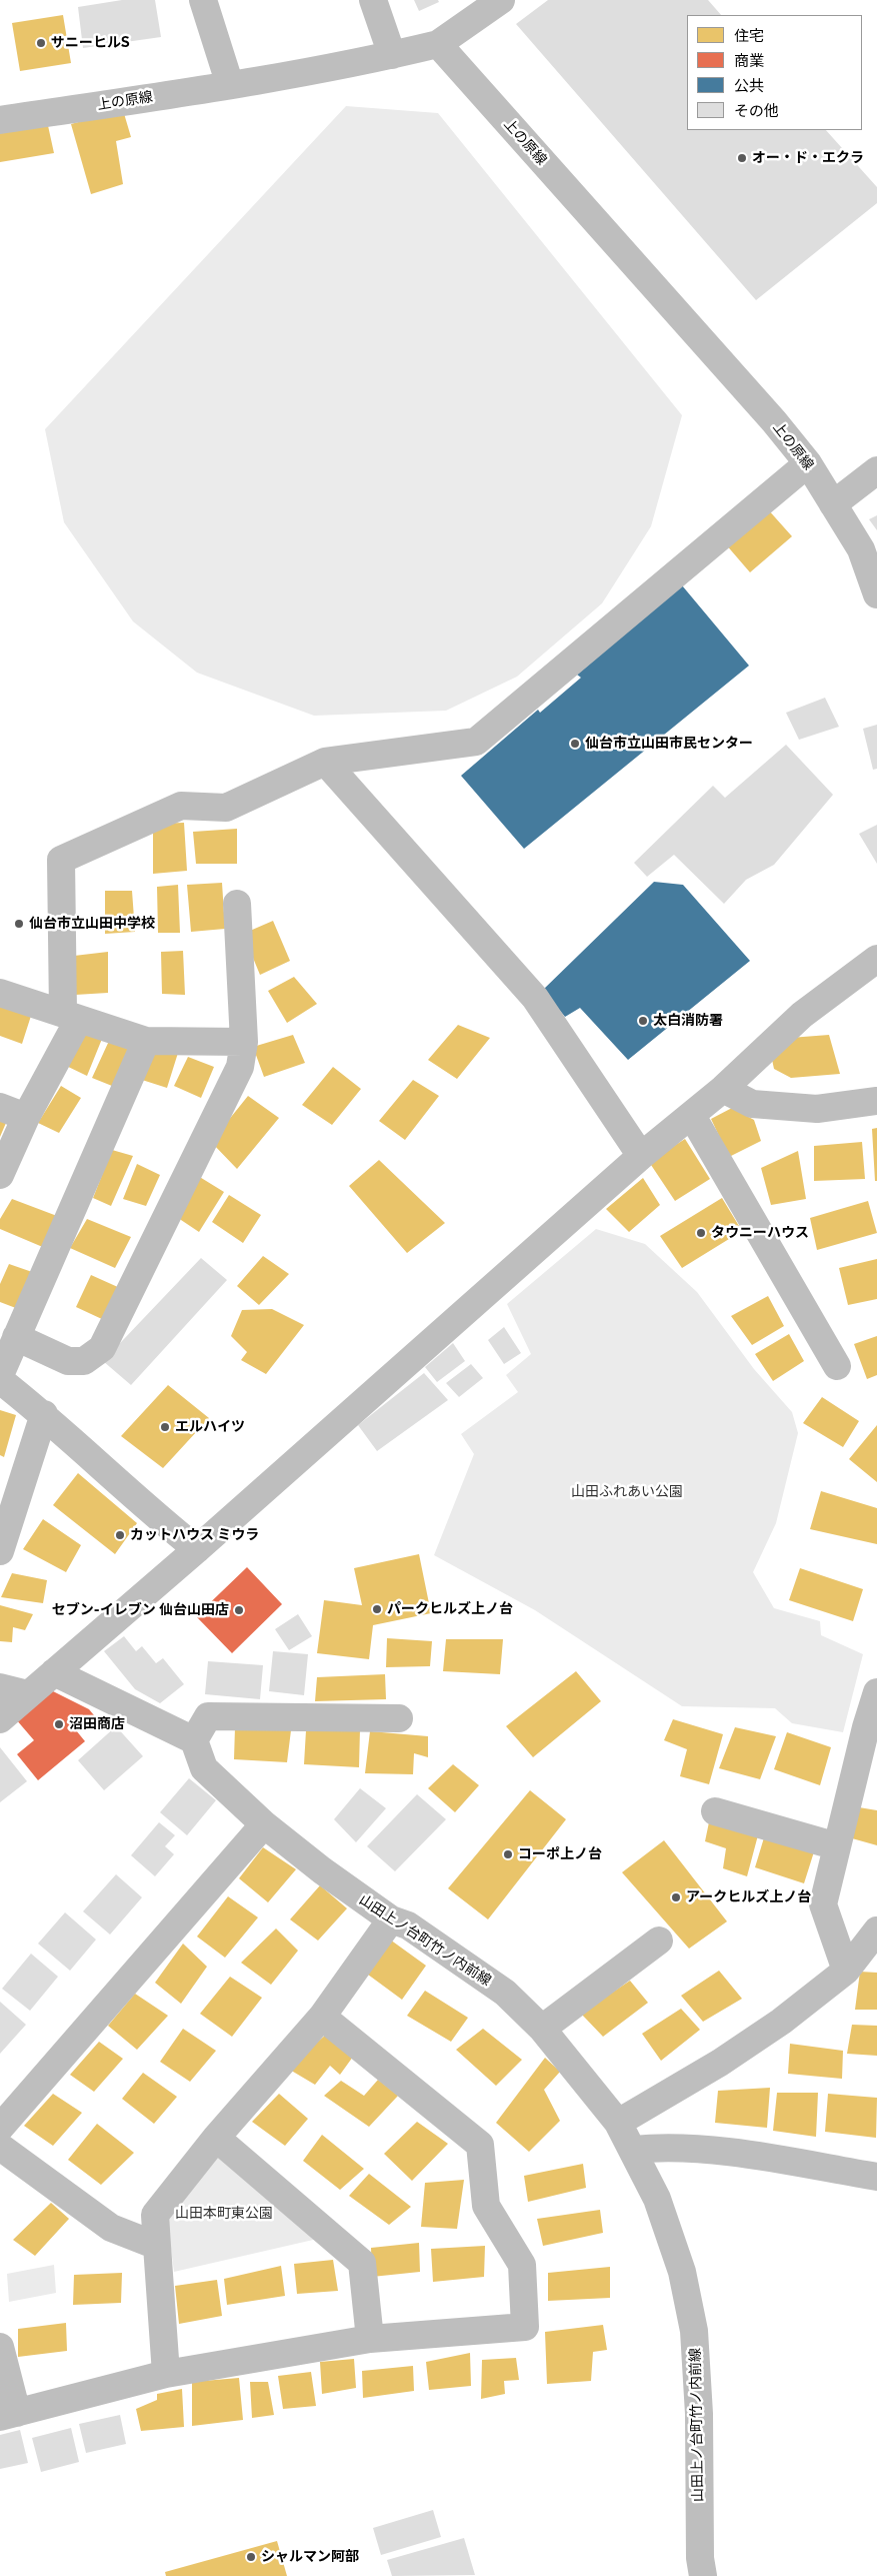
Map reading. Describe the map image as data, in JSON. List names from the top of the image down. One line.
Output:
{"streets":{"street":["上の原線","山田上ノ台町竹ノ内前線"]},"parks":["山田ふれあい公園","山田本町東公園"],"places":["サニーヒルS","オー・ド・エクラ","仙台市立山田市民センター","仙台市立山田中学校","太白消防署","タウニーハウス","エルハイツ","カットハウス ミウラ","パークヒルズ上ノ台","セブン-イレブン 仙台山田店","沼田商店","コーポ上ノ台","アークヒルズ上ノ台","シャルマン阿部"],"legend":["住宅","商業","公共","その他"]}
